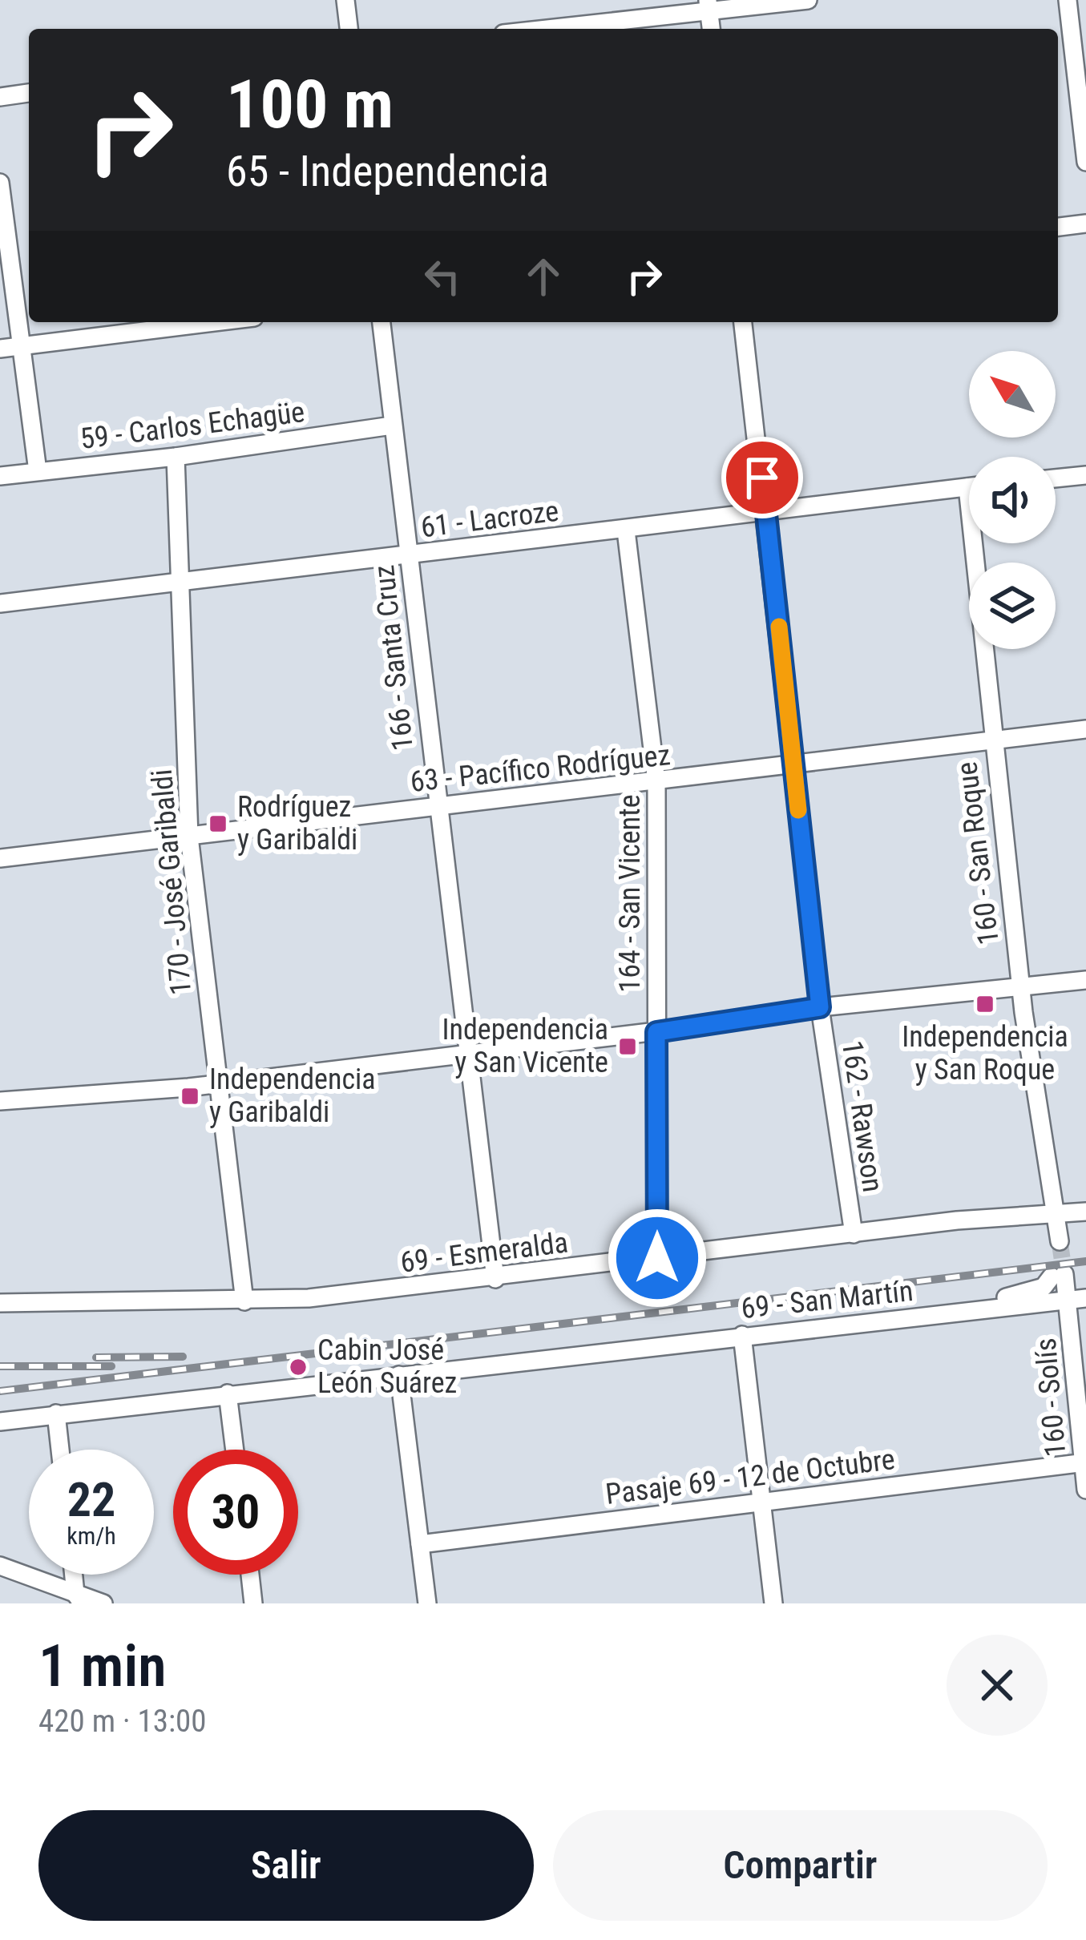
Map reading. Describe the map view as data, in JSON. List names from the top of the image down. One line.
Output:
{"streets":{"street":["59 - Carlos Echagüe","61 - Lacroze","166 - Santa Cruz","63 - Pacífico Rodríguez","160 - San Roque","170 - José Garibaldi","164 - San Vicente","162 - Rawson","69 - Esmeralda","69 - San Martín","160 - Solís","Pasaje 69 - 12 de Octubre"]},"crossings":[["59 - Carlos Echagüe","166 - Santa Cruz"],["59 - Carlos Echagüe","170 - José Garibaldi"],["61 - Lacroze","166 - Santa Cruz"],["61 - Lacroze","160 - San Roque"],["61 - Lacroze","170 - José Garibaldi"],["61 - Lacroze","164 - San Vicente"],["61 - Lacroze","162 - Rawson"],["166 - Santa Cruz","63 - Pacífico Rodríguez"],["166 - Santa Cruz","69 - Esmeralda"],["63 - Pacífico Rodríguez","160 - San Roque"],["63 - Pacífico Rodríguez","170 - José Garibaldi"],["63 - Pacífico Rodríguez","164 - San Vicente"],["63 - Pacífico Rodríguez","162 - Rawson"],["160 - San Roque","69 - Esmeralda"],["170 - José Garibaldi","69 - Esmeralda"],["164 - San Vicente","69 - Esmeralda"],["162 - Rawson","69 - Esmeralda"],["69 - San Martín","160 - Solís"],["160 - Solís","Pasaje 69 - 12 de Octubre"]],"places":{"transit":["Rodríguez y Garibaldi","Independencia y San Roque","Independencia y San Vicente","Independencia y Garibaldi"],"other":["Cabin José León Suárez"]},"north":"top left","page":{"turn":["100 m","65 - Independencia"],"speed":"22 km/h","limit":"30","heading":["1 min","420 m · 13:00"],"buttons":["Salir","Compartir"]}}
